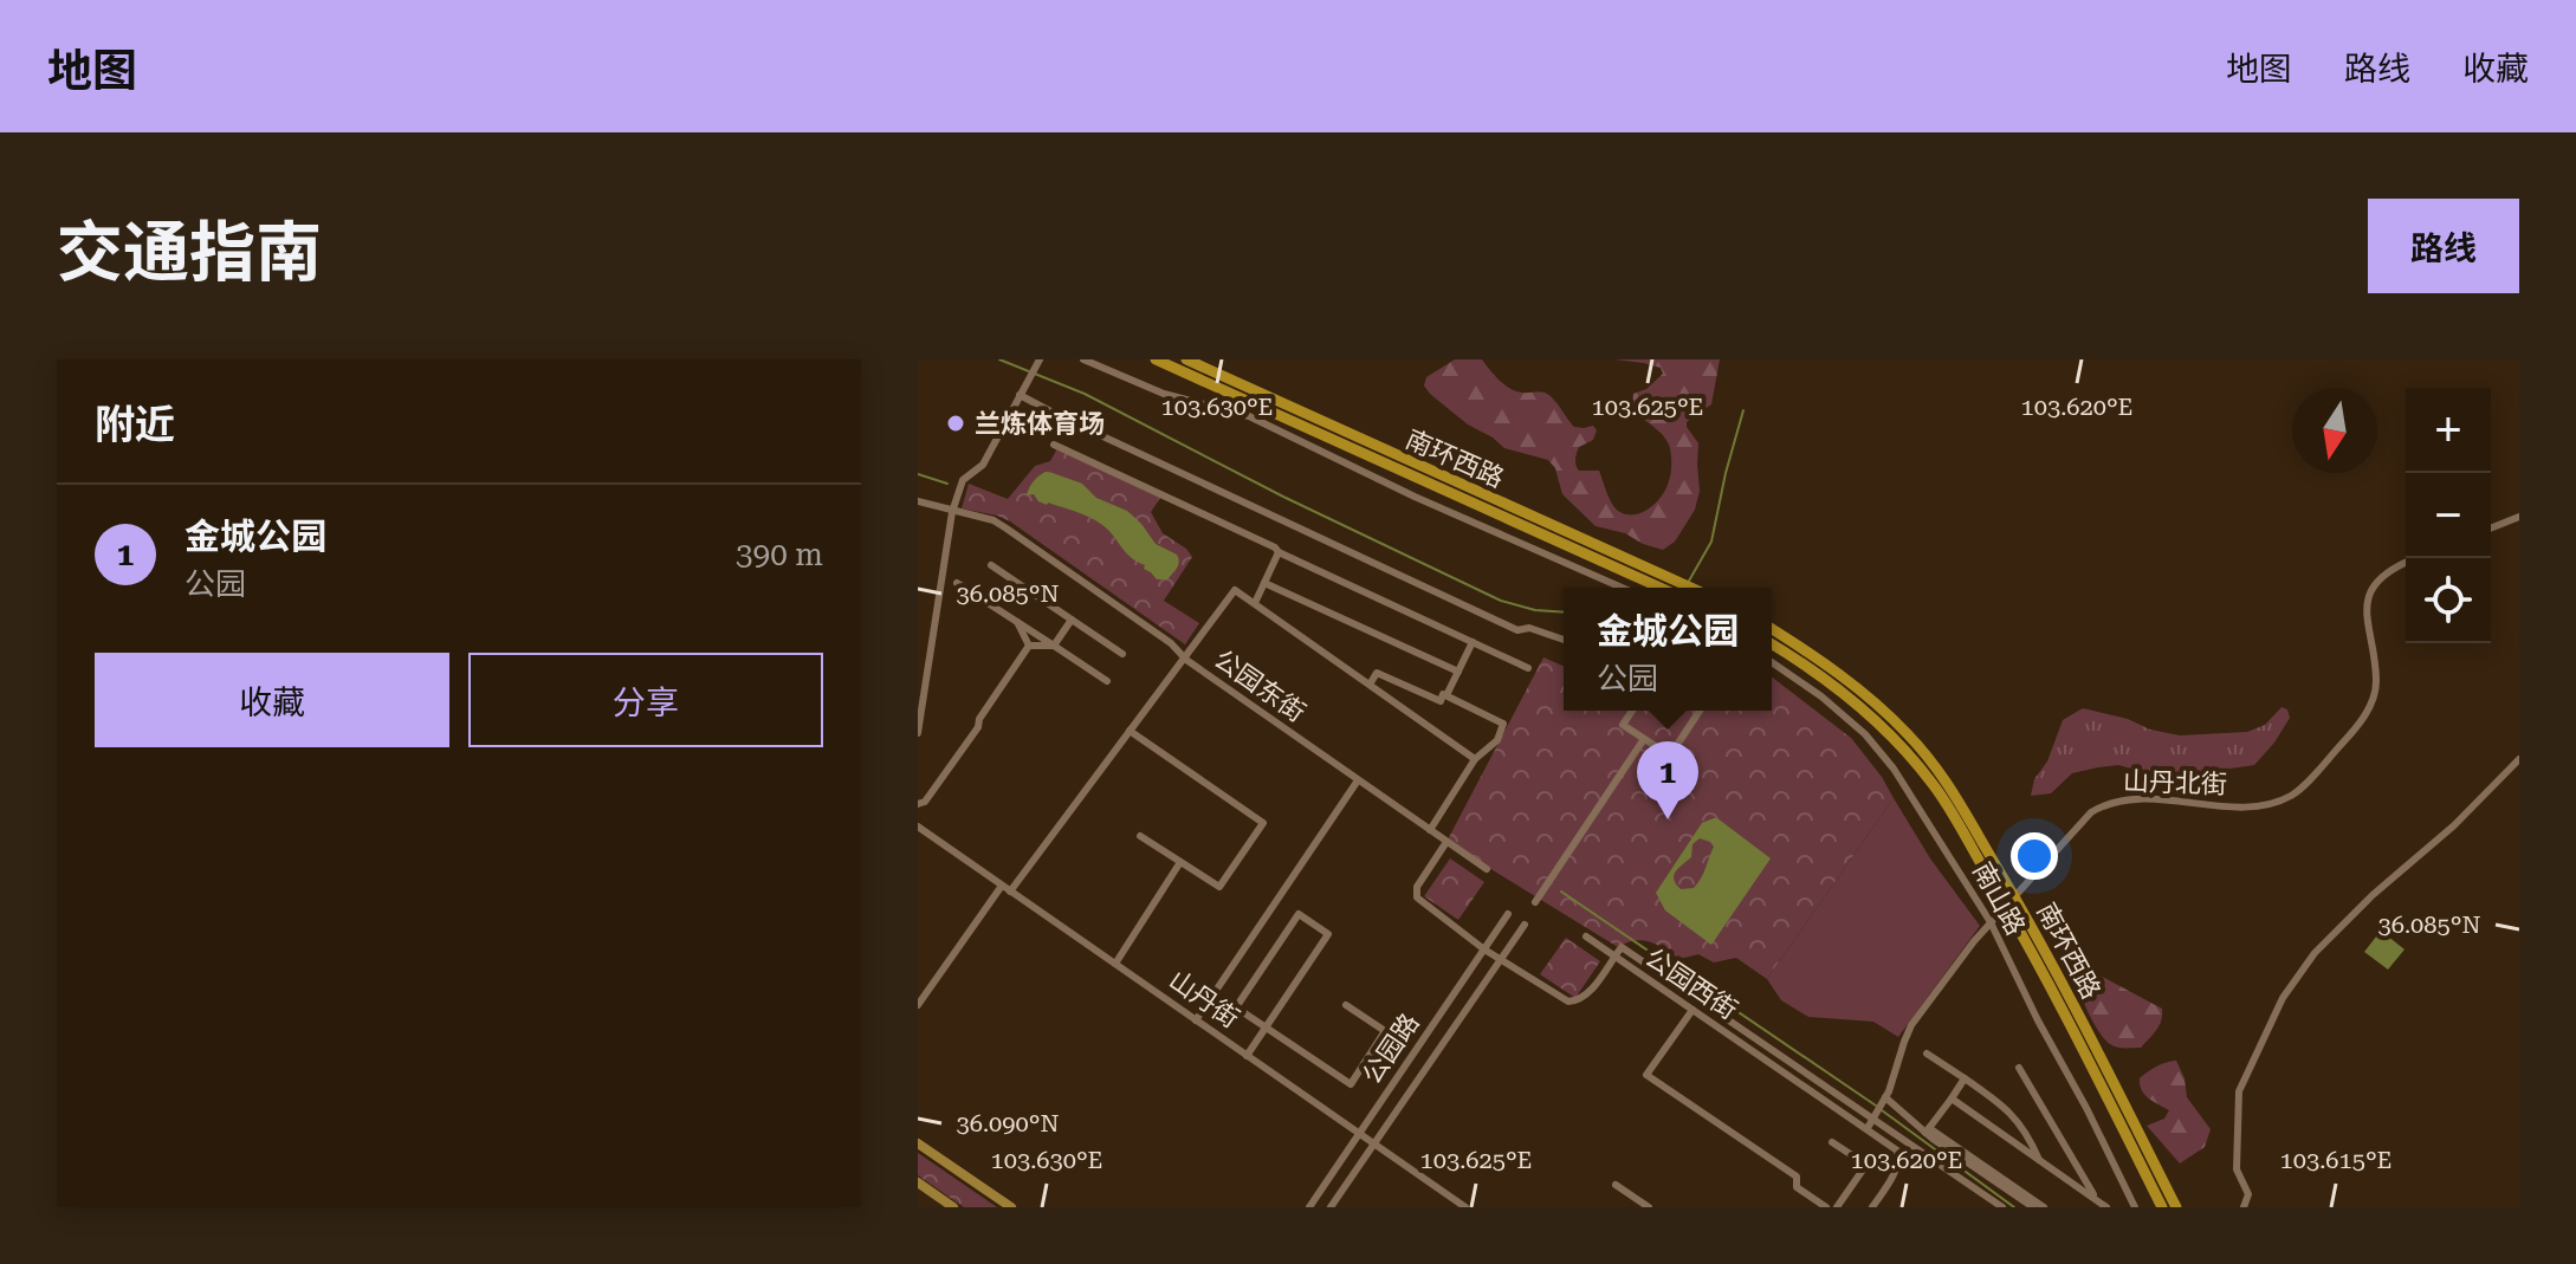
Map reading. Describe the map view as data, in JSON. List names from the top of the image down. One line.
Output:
{"streets":{"highway":["南环西路"],"street":["公园东街","山丹北街","南山路","公园西街","山丹街","公园路"]},"crossings":[["山丹北街","南山路"],["山丹北街","公园西街"],["公园西街","公园路"],["山丹街","公园路"]],"places":["兰炼体育场"],"north":"bottom","page":{"header":"地图","nav":["地图","路线","收藏"],"title":"交通指南","buttons":["路线",["收藏","分享"]],"heading":"附近","map_buttons":["+","−"],"list":[{"mark":"1","name":"金城公园","note":"公园","value":"390 m"}],"popup":["金城公园","公园"],"pins":"1"},"coordinates":["103.630°E","103.625°E","103.620°E","36.085°N","36.090°N","103.615°E"]}
